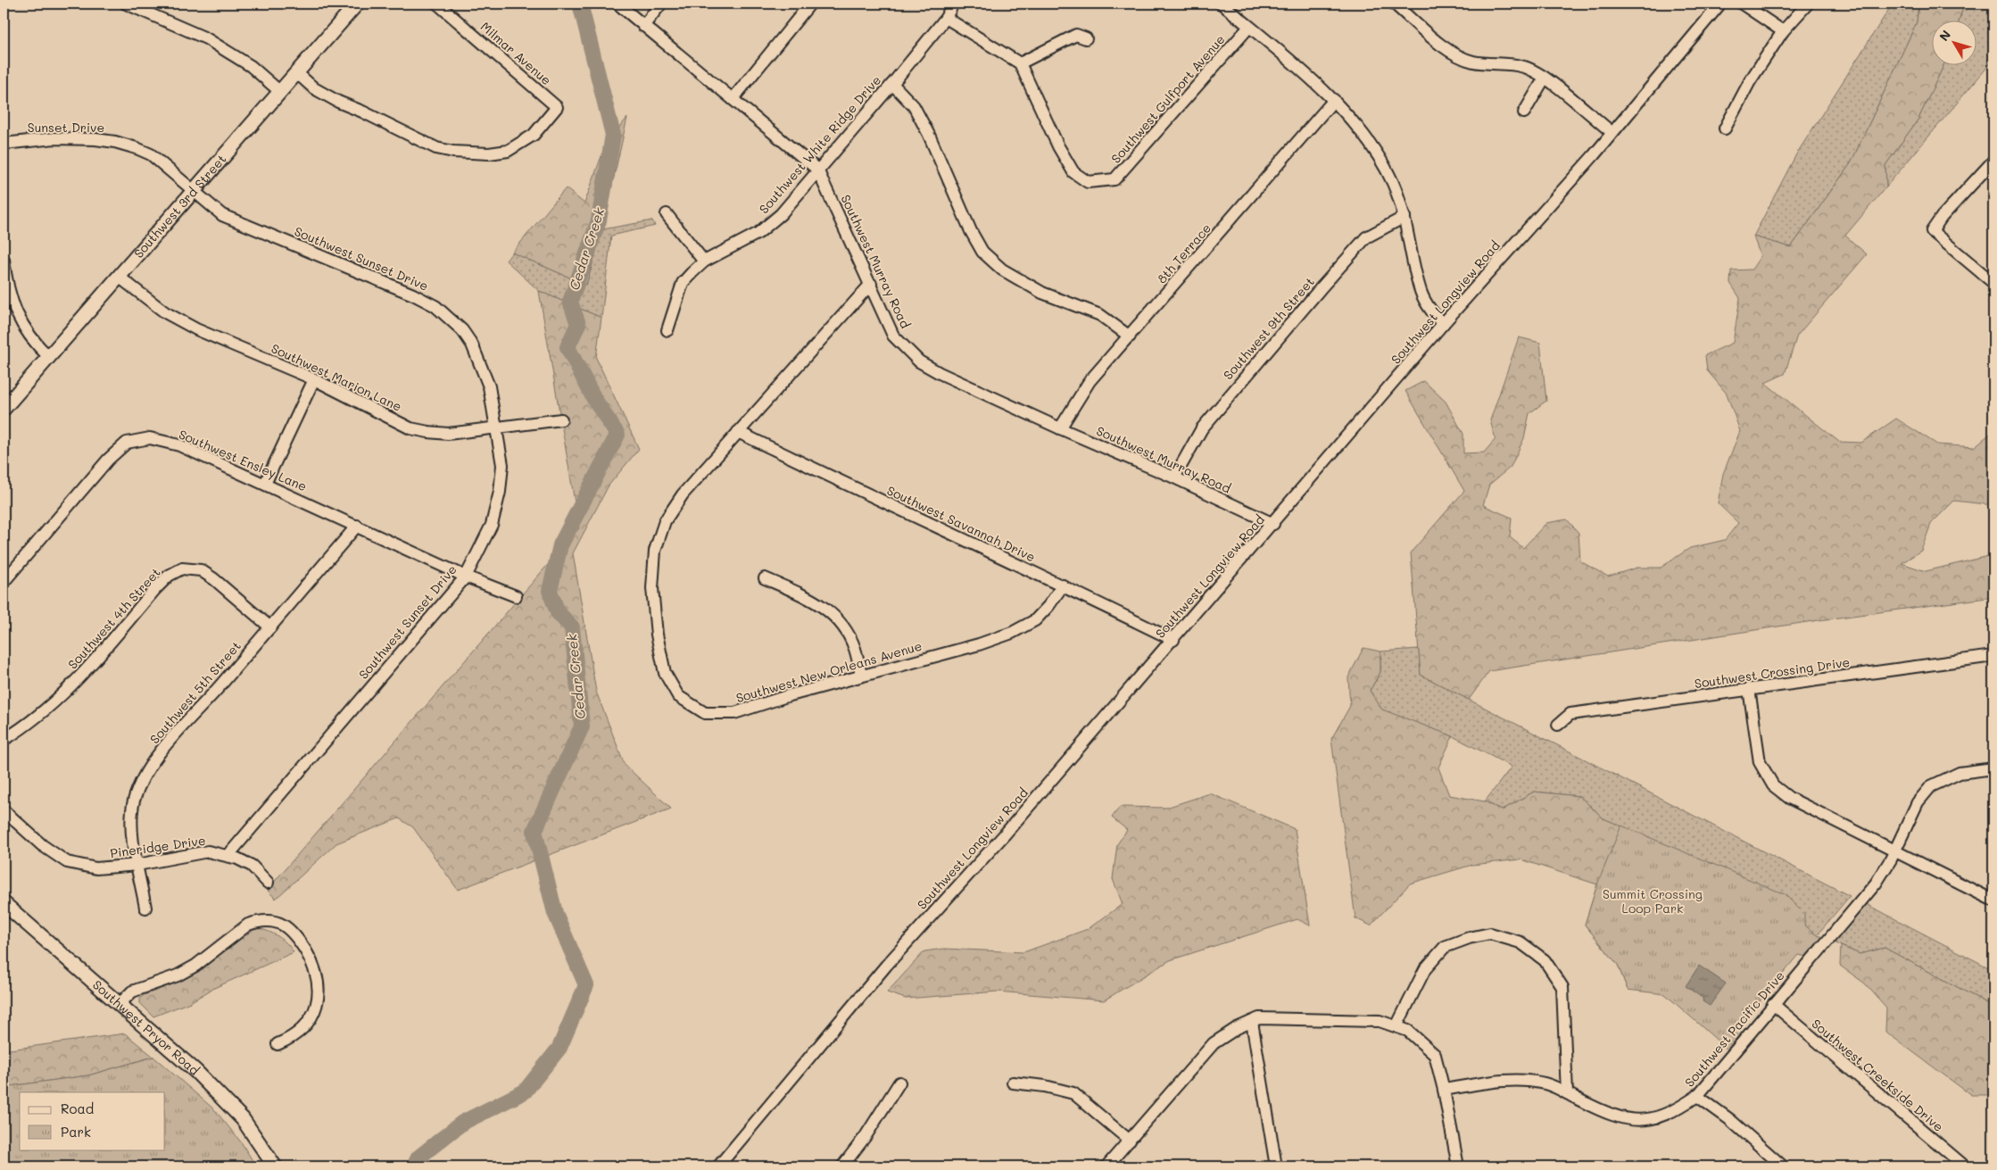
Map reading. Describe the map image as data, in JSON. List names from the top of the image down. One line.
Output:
{"streets":{"main road":["Southwest 3rd Street","Southwest Pryor Road"],"street":["Milmar Avenue","Southwest Gulfport Avenue","Sunset Drive","Southwest White Ridge Drive","8th Terrace","Southwest Sunset Drive","Southwest Murray Road","Southwest Longview Road","Southwest 9th Street","Southwest Marion Lane","Southwest Ensley Lane","Southwest Savannah Drive","Southwest 4th Street","Southwest New Orleans Avenue","Southwest Crossing Drive","Southwest 5th Street","Pineridge Drive","Southwest Pacific Drive","Southwest Creekside Drive"]},"crossings":[["Milmar Avenue","Southwest 3rd Street"],["Sunset Drive","Southwest 3rd Street"],["Sunset Drive","Southwest Sunset Drive"],["Southwest White Ridge Drive","Southwest Murray Road"],["Southwest 3rd Street","Southwest Sunset Drive"],["Southwest 3rd Street","Southwest Marion Lane"],["8th Terrace","Southwest Murray Road"],["Southwest Sunset Drive","Southwest Marion Lane"],["Southwest Sunset Drive","Southwest Ensley Lane"],["Southwest Sunset Drive","Pineridge Drive"],["Southwest Murray Road","Southwest Longview Road"],["Southwest Murray Road","Southwest 9th Street"],["Southwest Murray Road","Southwest New Orleans Avenue"],["Southwest Longview Road","Southwest Savannah Drive"],["Southwest Ensley Lane","Southwest 5th Street"],["Southwest Savannah Drive","Southwest New Orleans Avenue"],["Southwest 4th Street","Southwest 5th Street"],["Southwest 5th Street","Pineridge Drive"],["Southwest Pacific Drive","Southwest Creekside Drive"]],"water":["Cedar Creek"],"parks":["Summit Crossing Loop Park"],"legend":["Road","Park"],"north":"top left"}
